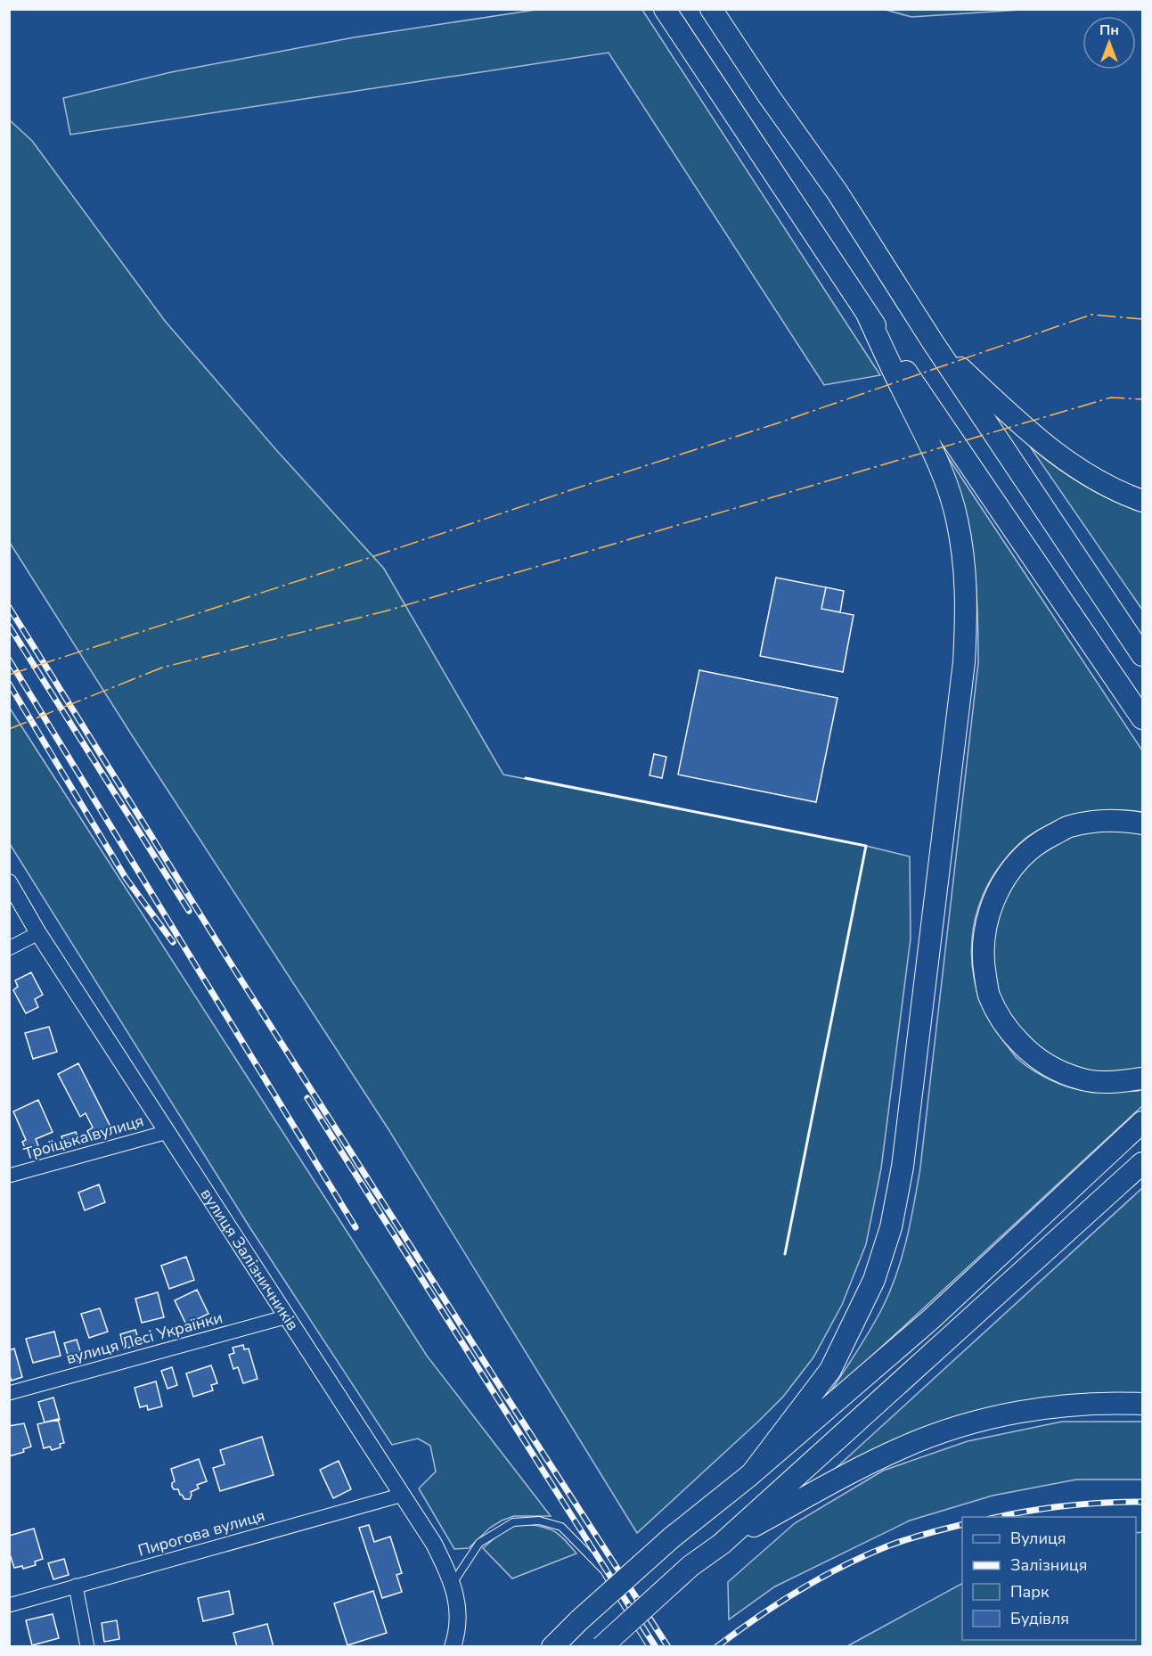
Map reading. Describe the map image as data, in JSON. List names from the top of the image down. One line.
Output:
{"streets":{"street":["Троїцька вулиця","вулиця Залізничників","вулиця Лесі Українки","Пирогова вулиця"]},"crossings":[["Троїцька вулиця","вулиця Залізничників"],["вулиця Залізничників","вулиця Лесі Українки"],["вулиця Залізничників","Пирогова вулиця"]],"legend":["Вулиця","Залізниця","Парк","Будівля"],"north":"top"}
